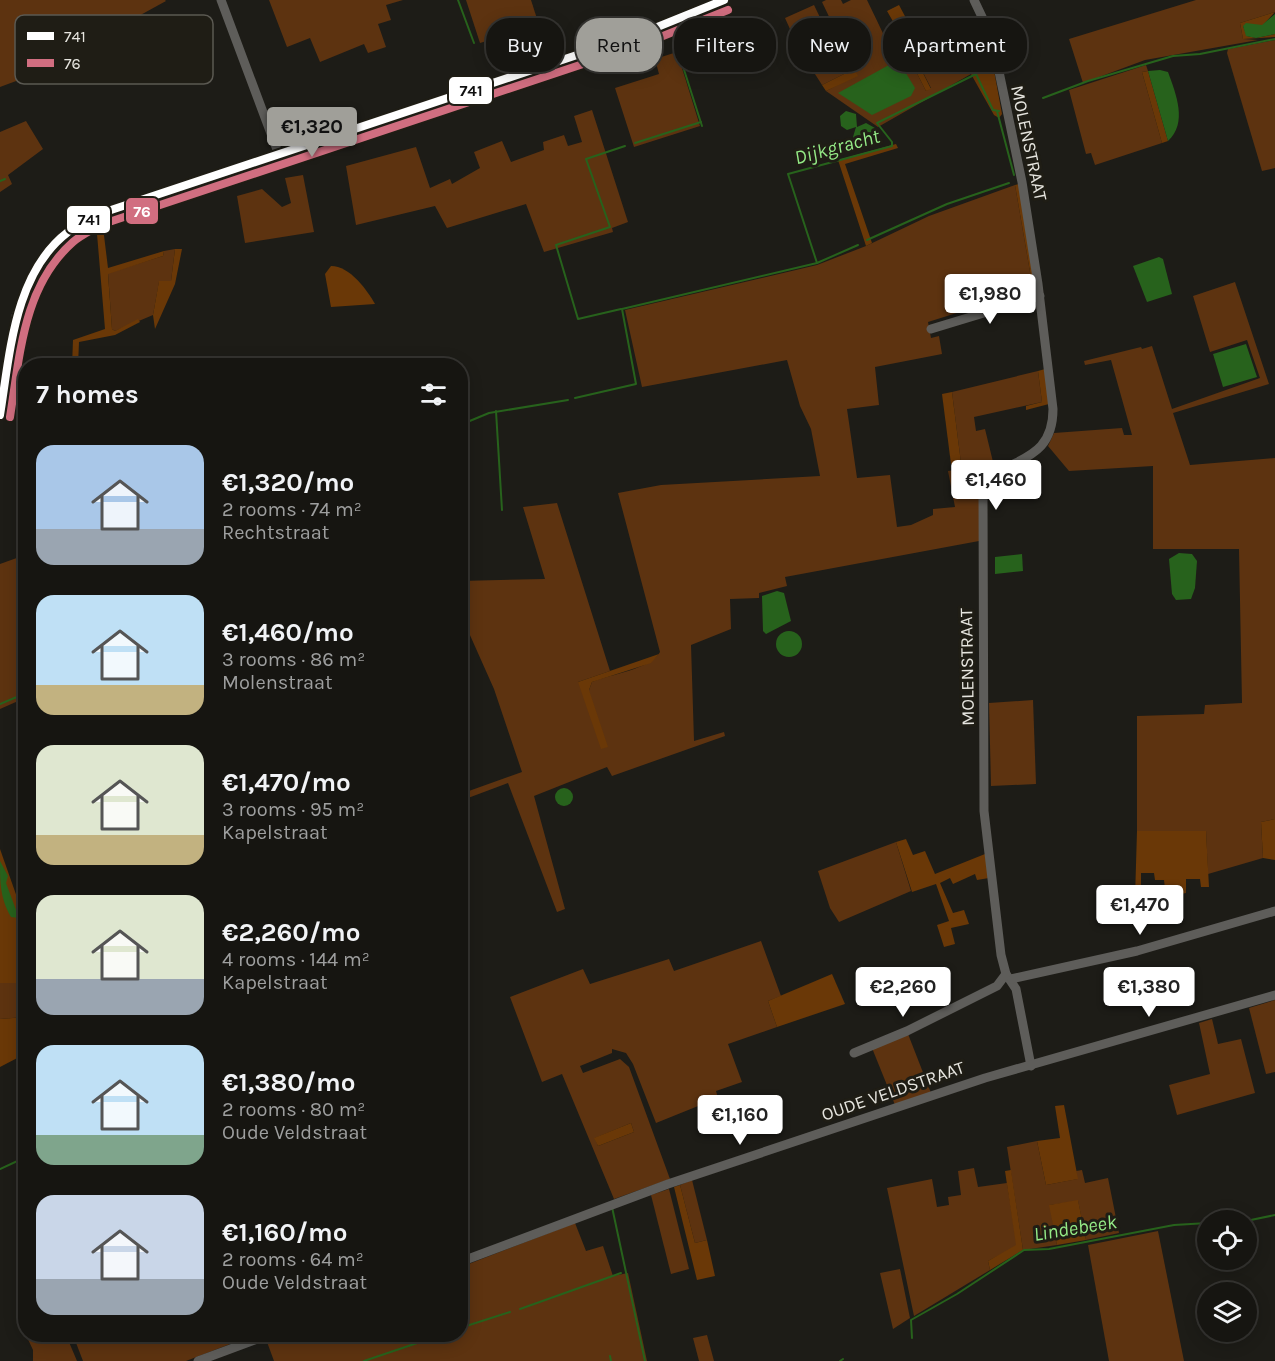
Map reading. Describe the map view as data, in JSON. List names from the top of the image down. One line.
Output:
{"streets":{"street":["MOLENSTRAAT","OUDE VELDSTRAAT"]},"crossings":[["MOLENSTRAAT","OUDE VELDSTRAAT"]],"water":["Dijkgracht","Lindebeek"],"lines":["transit line 741","transit line 76"],"legend":["741","76"],"page":{"chip":["Buy","Rent","Filters","New","Apartment"],"price":["€1,320","€1,980","€1,460","€1,470","€2,260","€1,380","€1,160"],"heading":"7 homes","list":[{"name":"€1,320/mo","note":"2 rooms · 74 m² · Rechtstraat"},{"name":"€1,460/mo","note":"3 rooms · 86 m² · Molenstraat"},{"name":"€1,470/mo","note":"3 rooms · 95 m² · Kapelstraat"},{"name":"€2,260/mo","note":"4 rooms · 144 m² · Kapelstraat"},{"name":"€1,380/mo","note":"2 rooms · 80 m² · Oude Veldstraat"},{"name":"€1,160/mo","note":"2 rooms · 64 m² · Oude Veldstraat"}]}}
